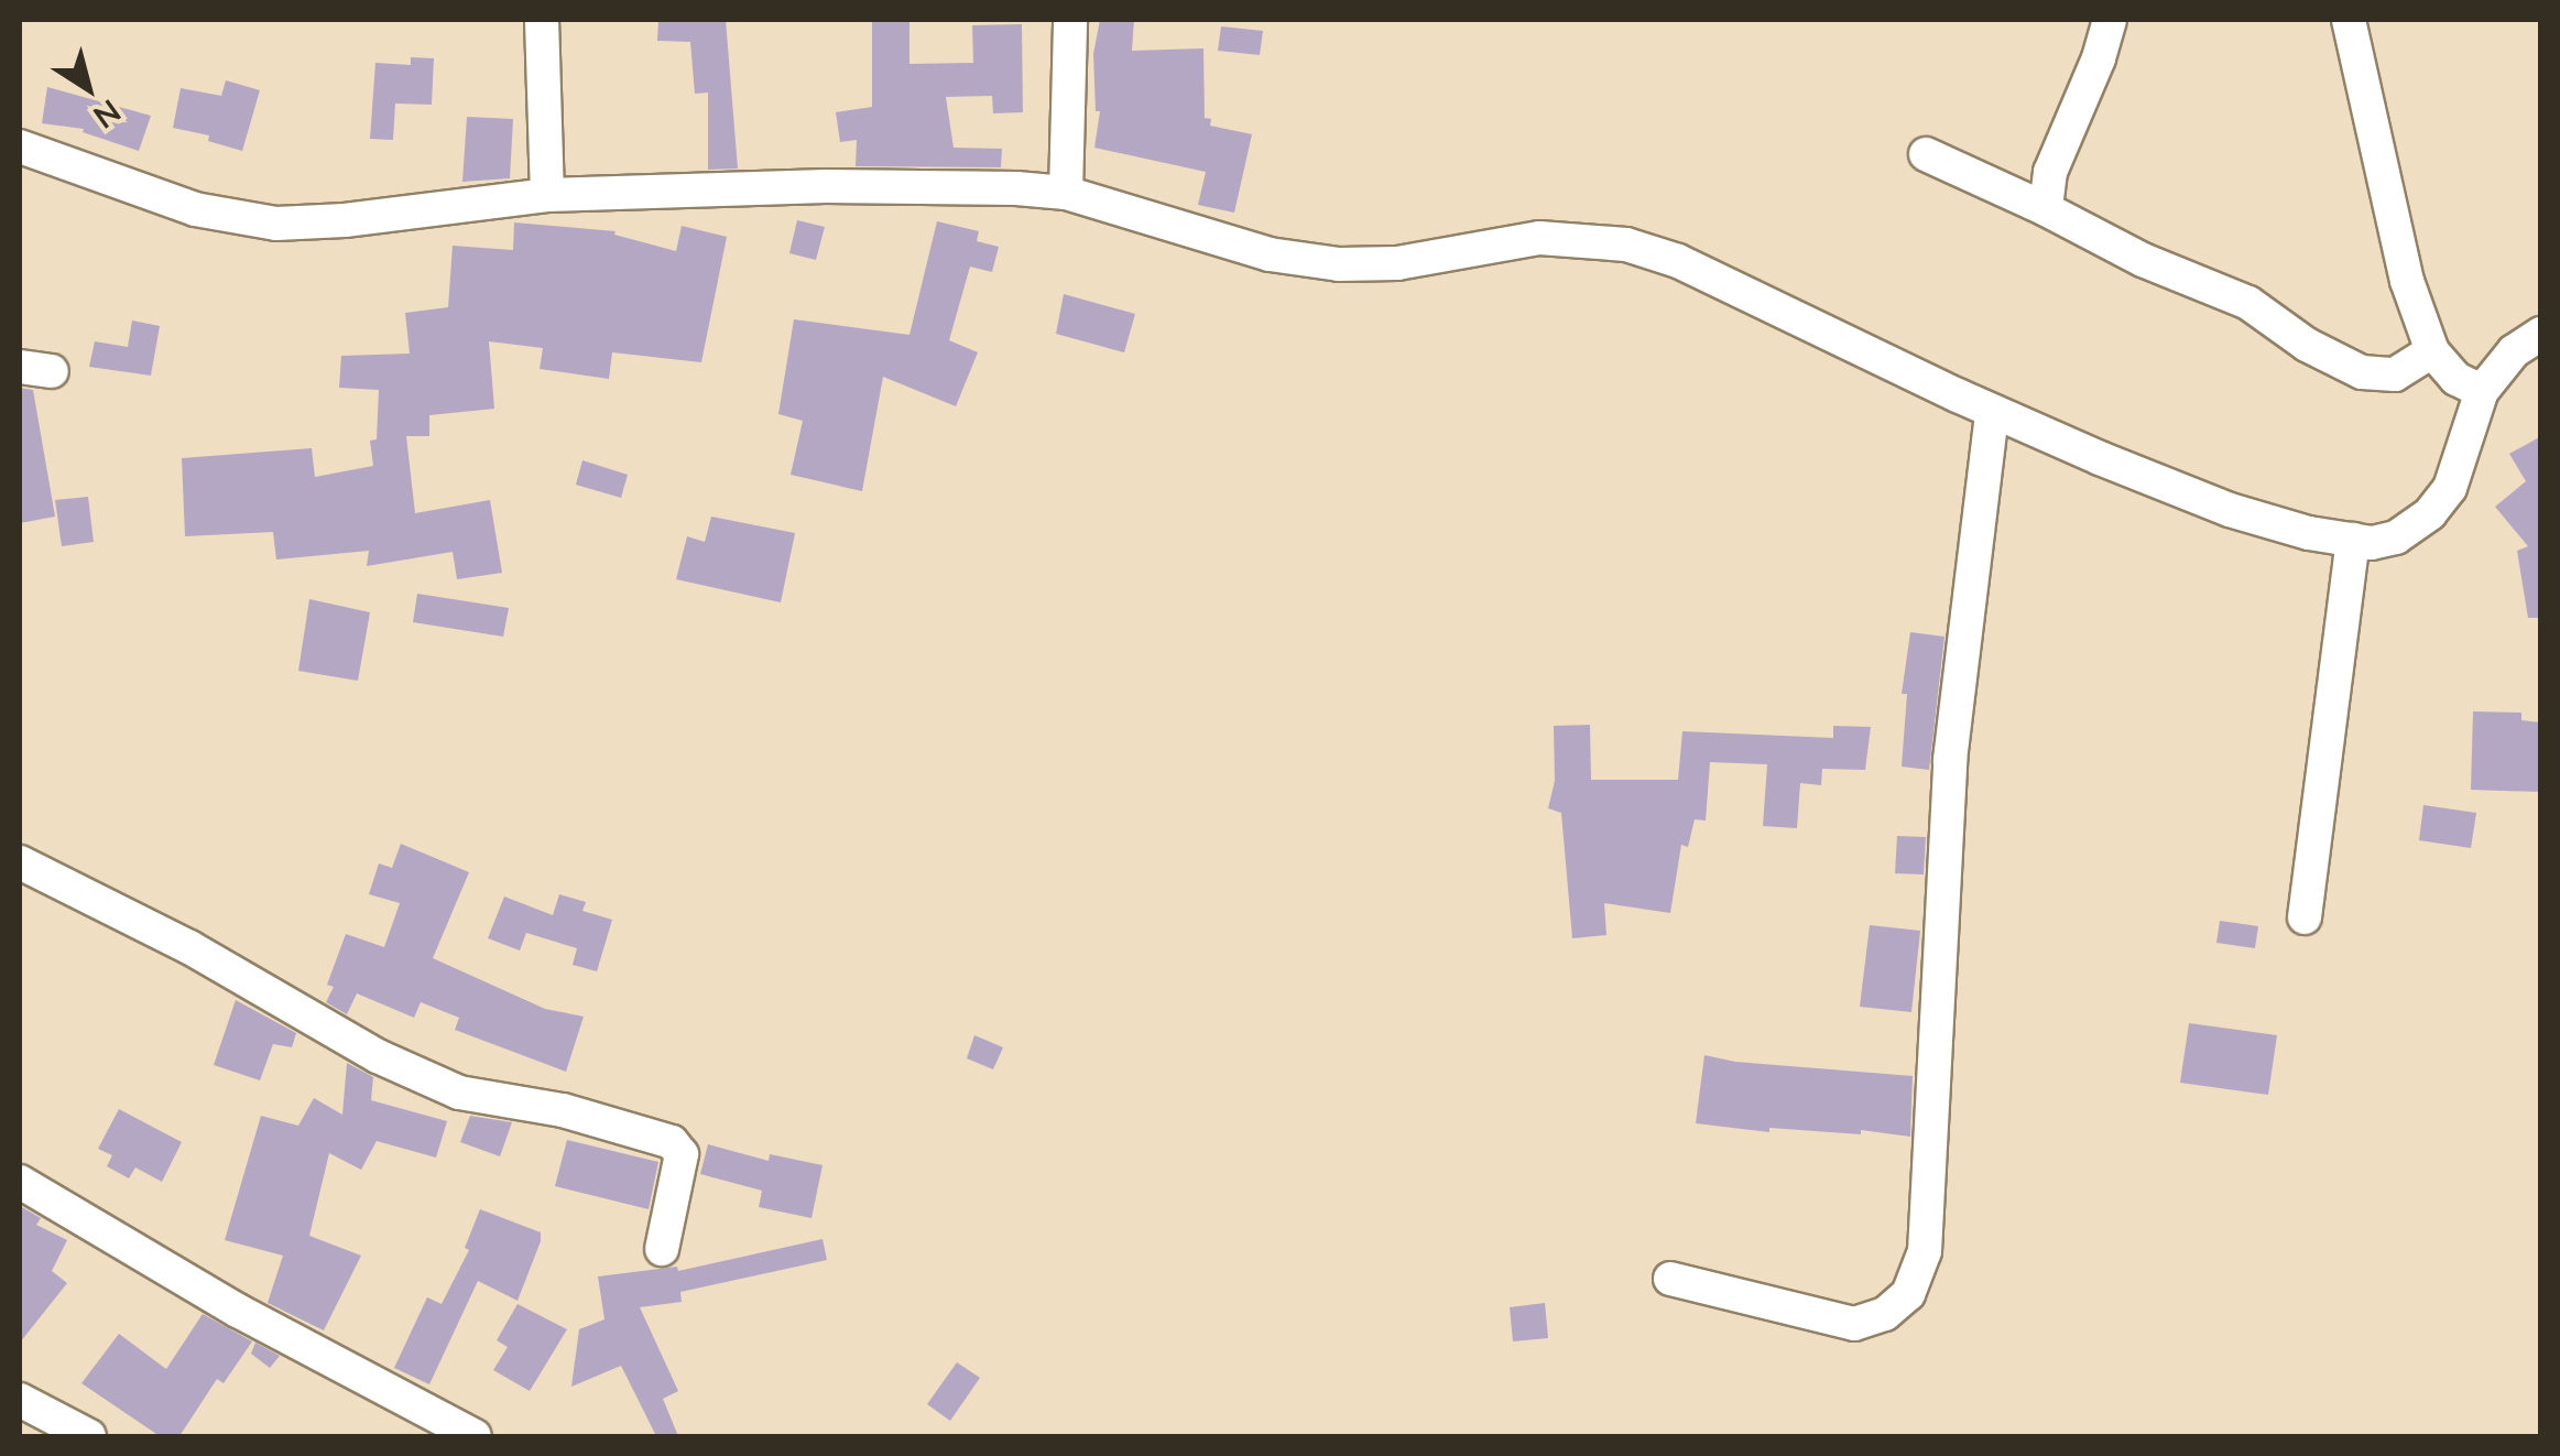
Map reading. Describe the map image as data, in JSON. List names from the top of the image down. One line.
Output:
{"north":"bottom right"}
